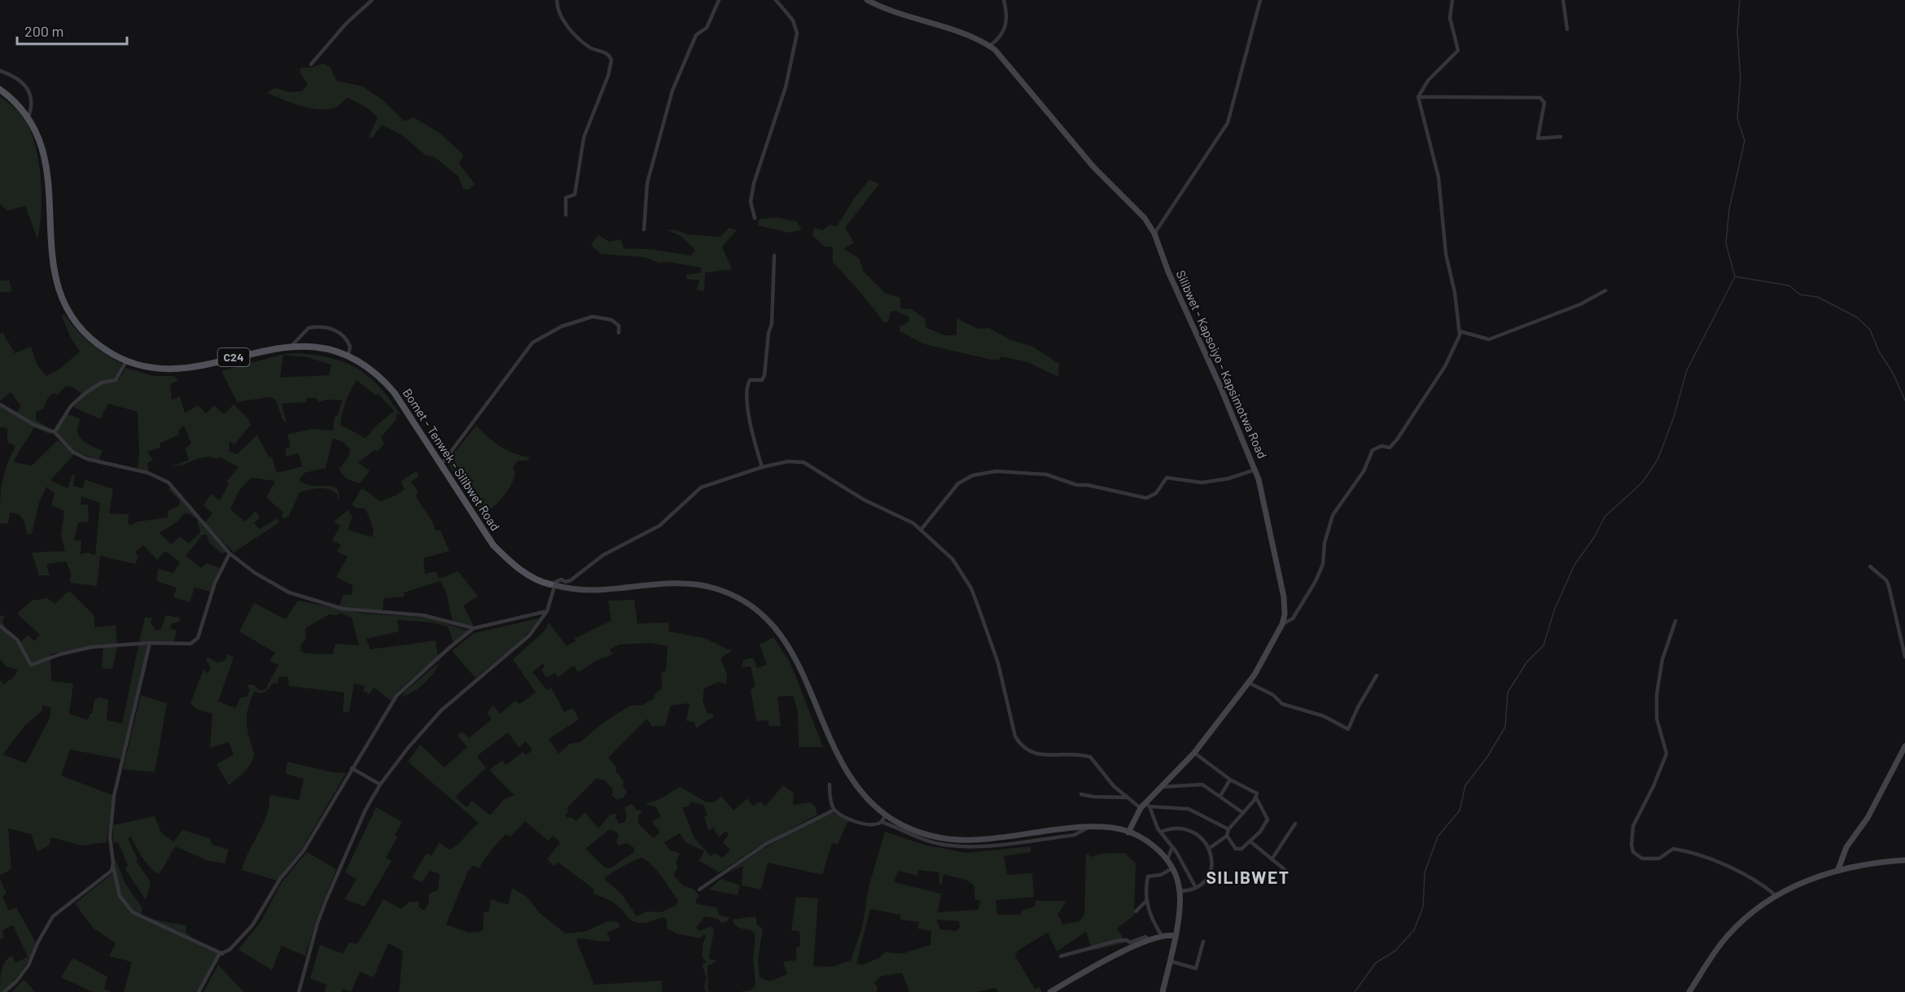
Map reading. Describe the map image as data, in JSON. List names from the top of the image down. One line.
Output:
{"streets":{"main road":["C24","Bomet - Tenwek - Silibwet Road"],"street":["Silibwet - Kapsoiyo - Kapsimotwa Road"]},"crossings":[["C24","Silibwet - Kapsoiyo - Kapsimotwa Road"],["C24","Bomet - Tenwek - Silibwet Road"]],"districts":["SILIBWET"],"scale_bar":"200 m"}
